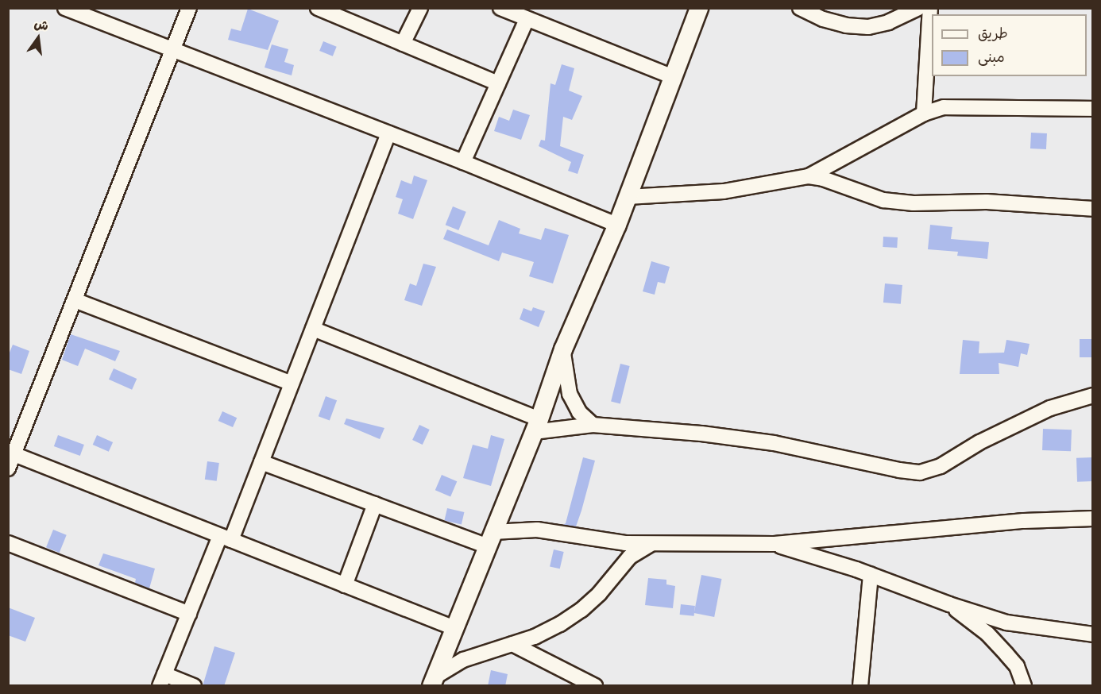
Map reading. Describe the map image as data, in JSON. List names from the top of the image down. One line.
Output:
{"legend":["طريق","مبنى"],"north":"top"}
